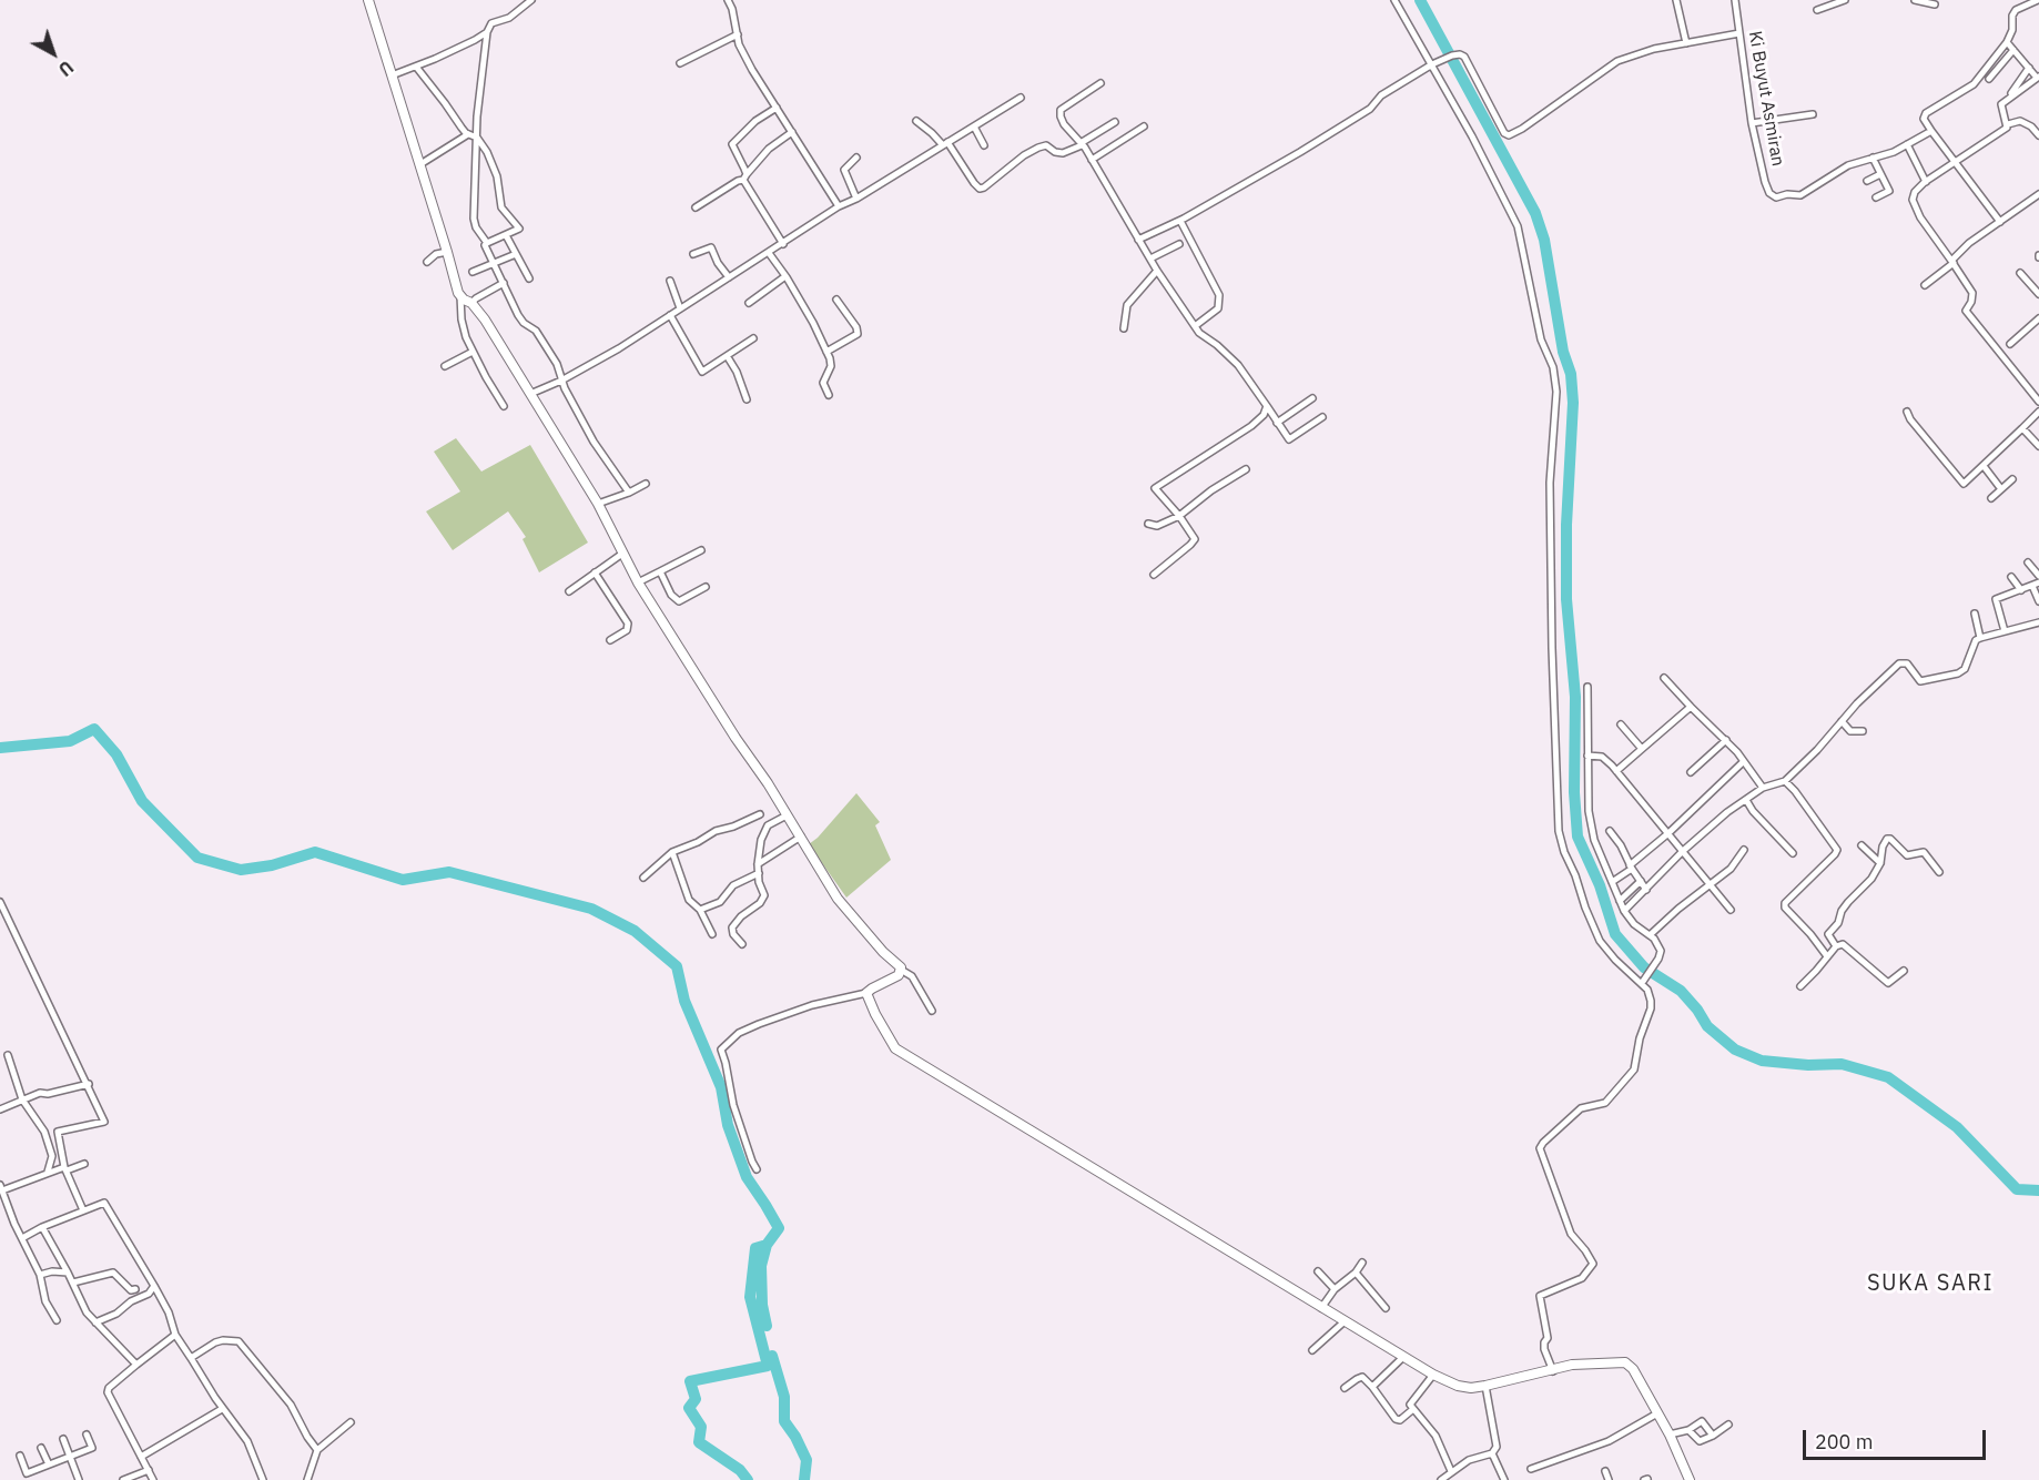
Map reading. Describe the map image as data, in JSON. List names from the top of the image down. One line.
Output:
{"streets":{"street":["Ki Buyut Asmiran"]},"districts":["SUKA SARI"],"scale_bar":"200 m","north":"bottom right"}
